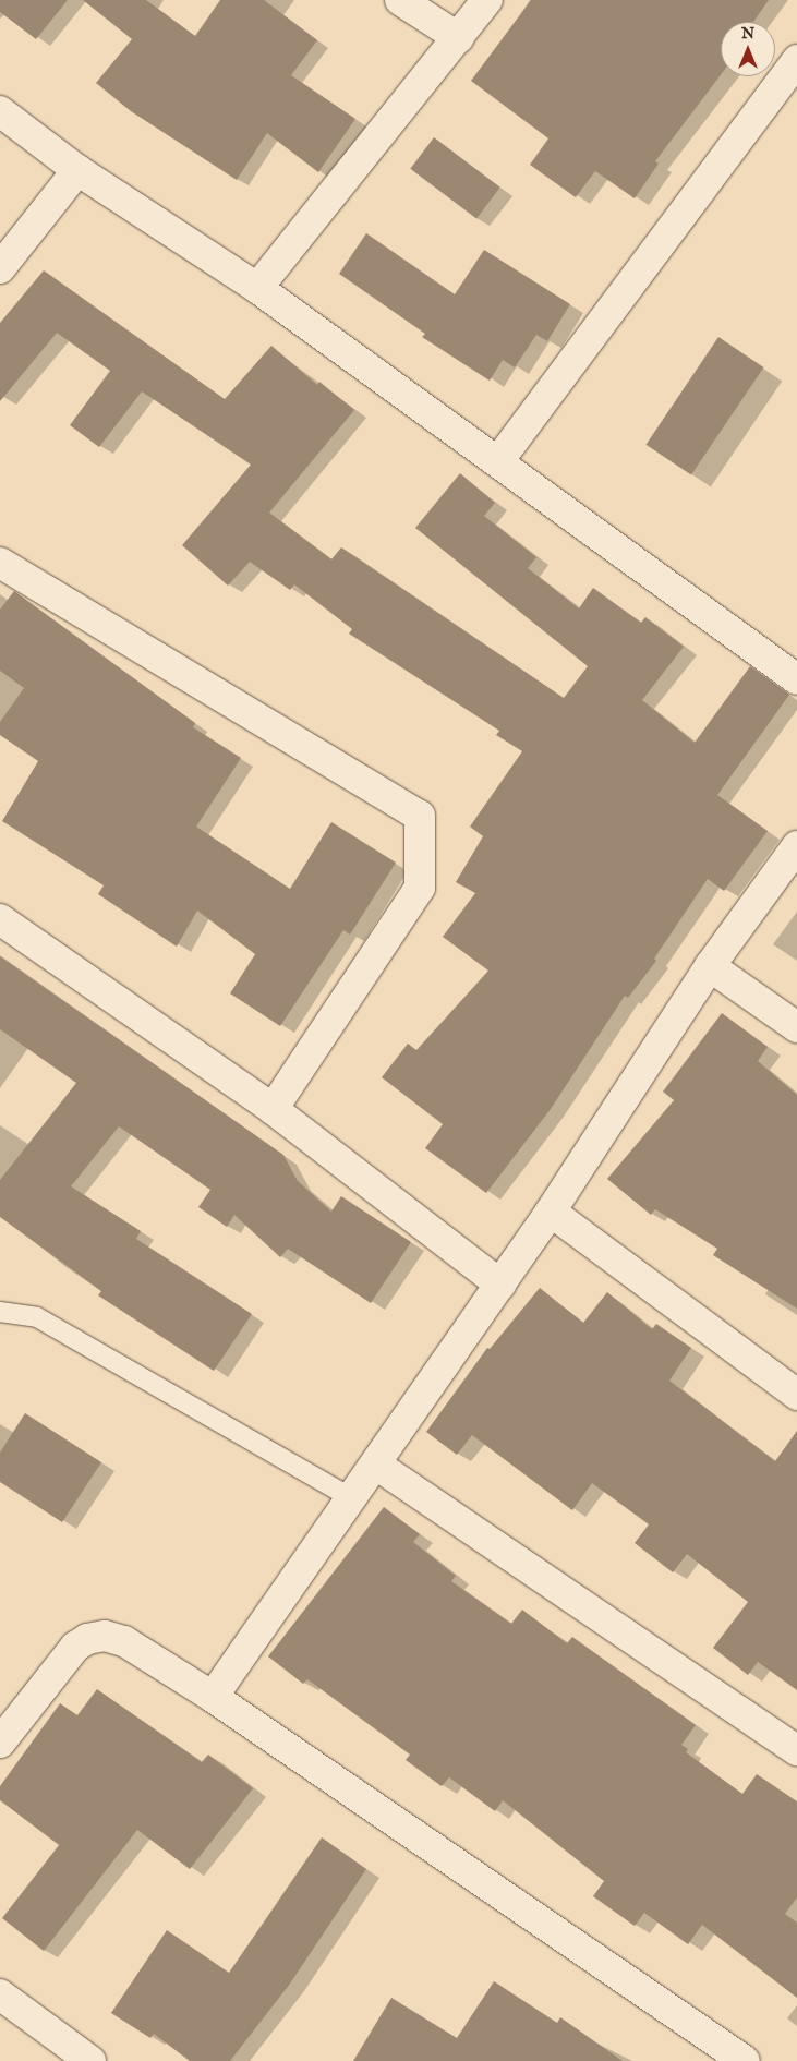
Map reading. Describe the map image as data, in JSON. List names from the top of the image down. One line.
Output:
{"north":"top"}
